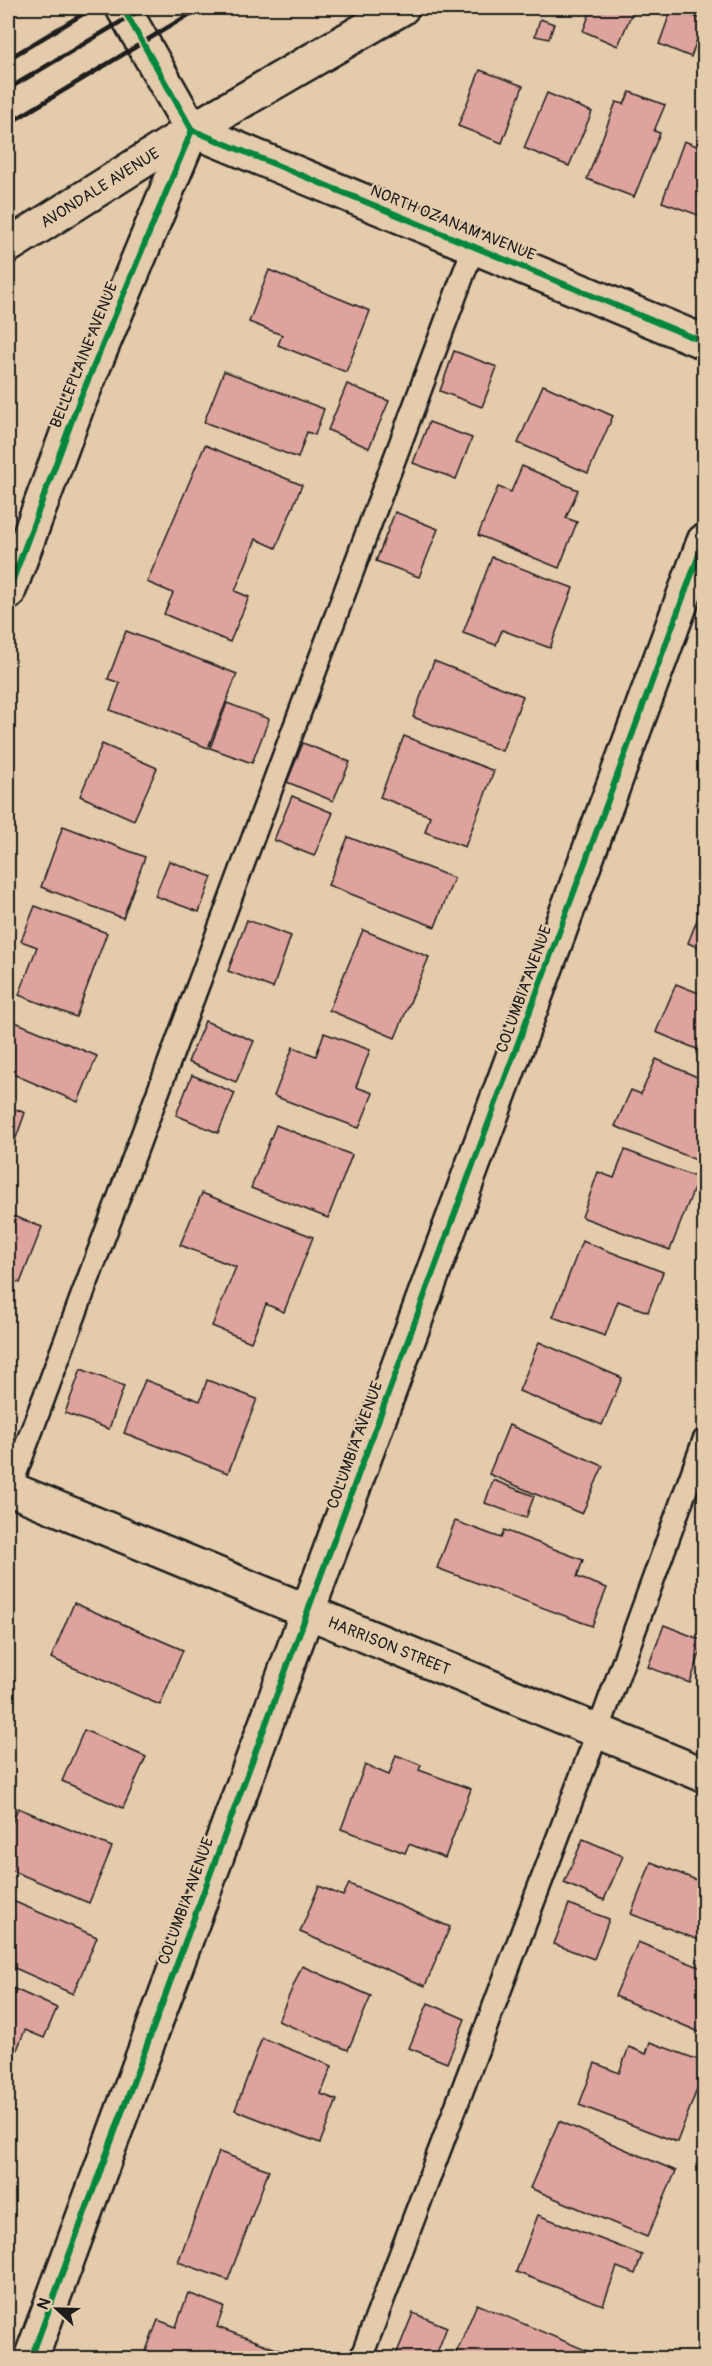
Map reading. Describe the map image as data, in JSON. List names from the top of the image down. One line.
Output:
{"streets":{"street":["AVONDALE AVENUE","NORTH OZANAM AVENUE","BELLEPLAINE AVENUE","COLUMBIA AVENUE","HARRISON STREET"]},"crossings":[["AVONDALE AVENUE","NORTH OZANAM AVENUE"],["AVONDALE AVENUE","BELLEPLAINE AVENUE"],["NORTH OZANAM AVENUE","BELLEPLAINE AVENUE"],["COLUMBIA AVENUE","HARRISON STREET"]],"north":"left"}
